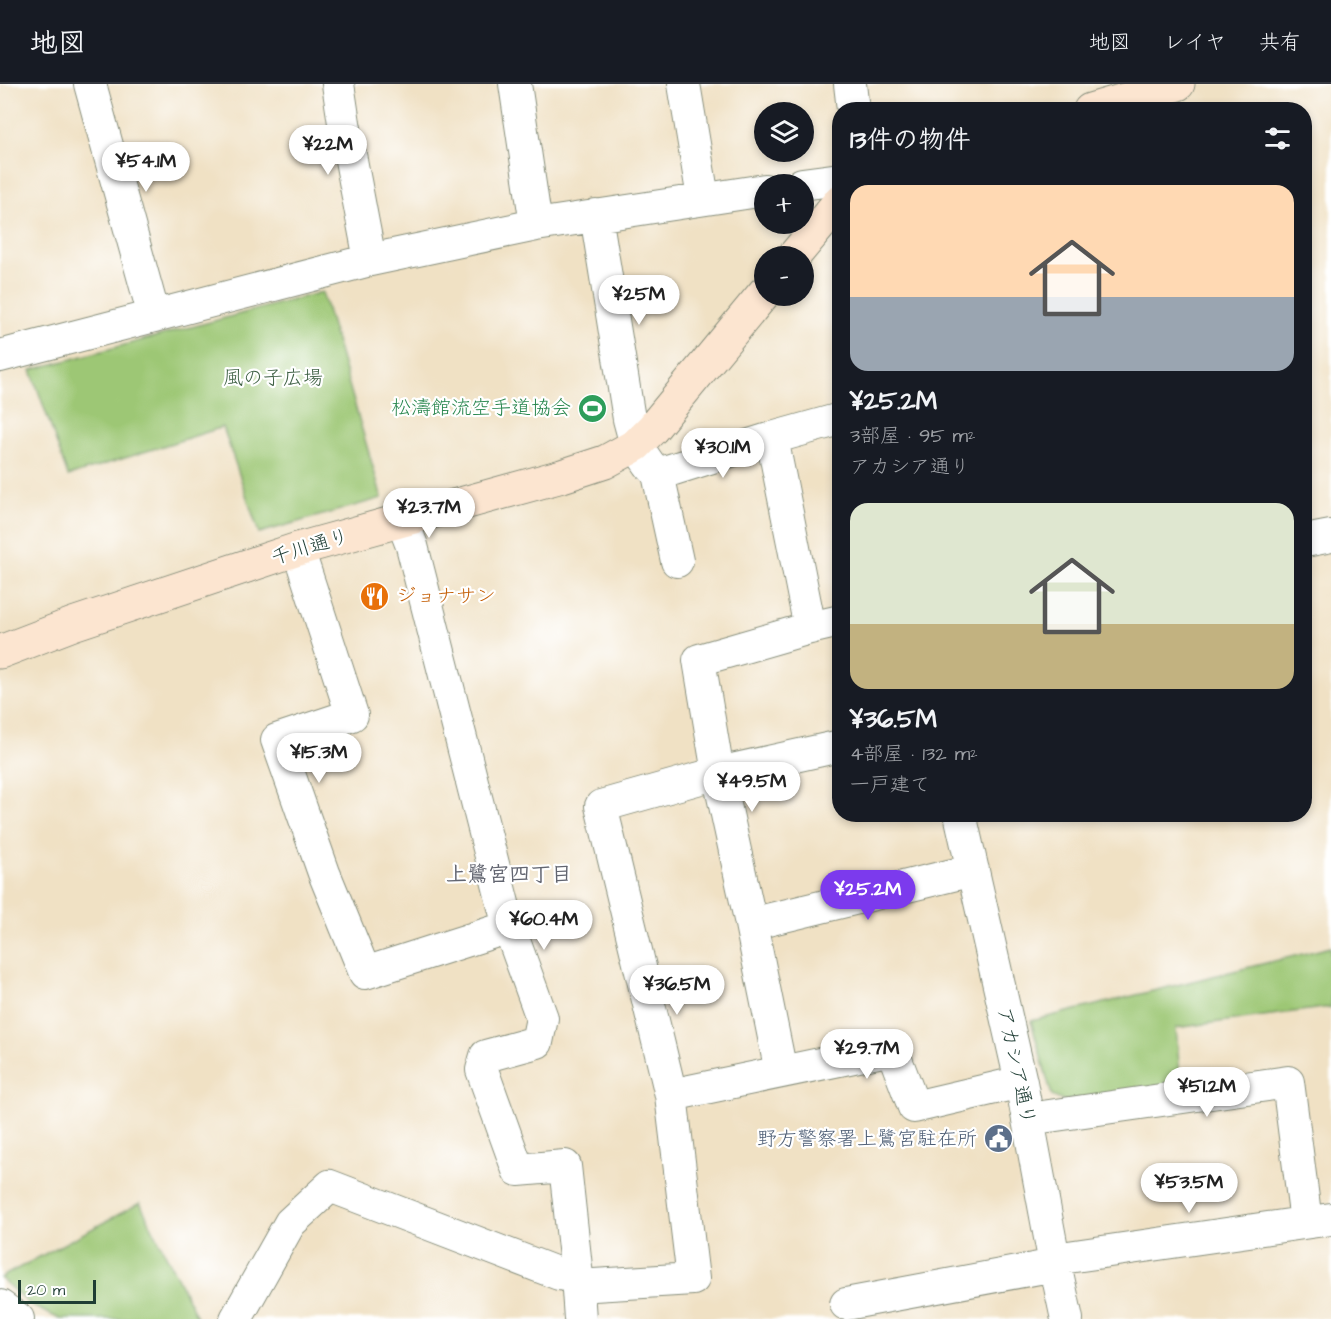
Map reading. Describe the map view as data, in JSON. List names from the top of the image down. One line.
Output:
{"streets":{"main road":["千川通り"],"street":["アカシア通り"]},"districts":["上鷺宮四丁目"],"parks":["風の子広場"],"places":{"sports":["松濤館流空手道協会"],"restaurant":["ジョナサン"],"public building":["野方警察署上鷺宮駐在所"]},"scale_bar":"20 m","page":{"header":"地図","nav":["地図","レイヤ","共有"],"map_buttons":["+","−"],"heading":"13件の物件","price":["¥22M","¥54.1M","¥25M","¥30.1M","¥23.7M","¥15.3M","¥49.5M","¥25.2M","¥60.4M","¥36.5M","¥29.7M","¥51.2M","¥53.5M"],"list":[{"name":"¥25.2M","note":"3部屋 · 95 m² · アカシア通り"},{"name":"¥36.5M","note":"4部屋 · 132 m² · 一戸建て"}],"scale":"20 m"}}
